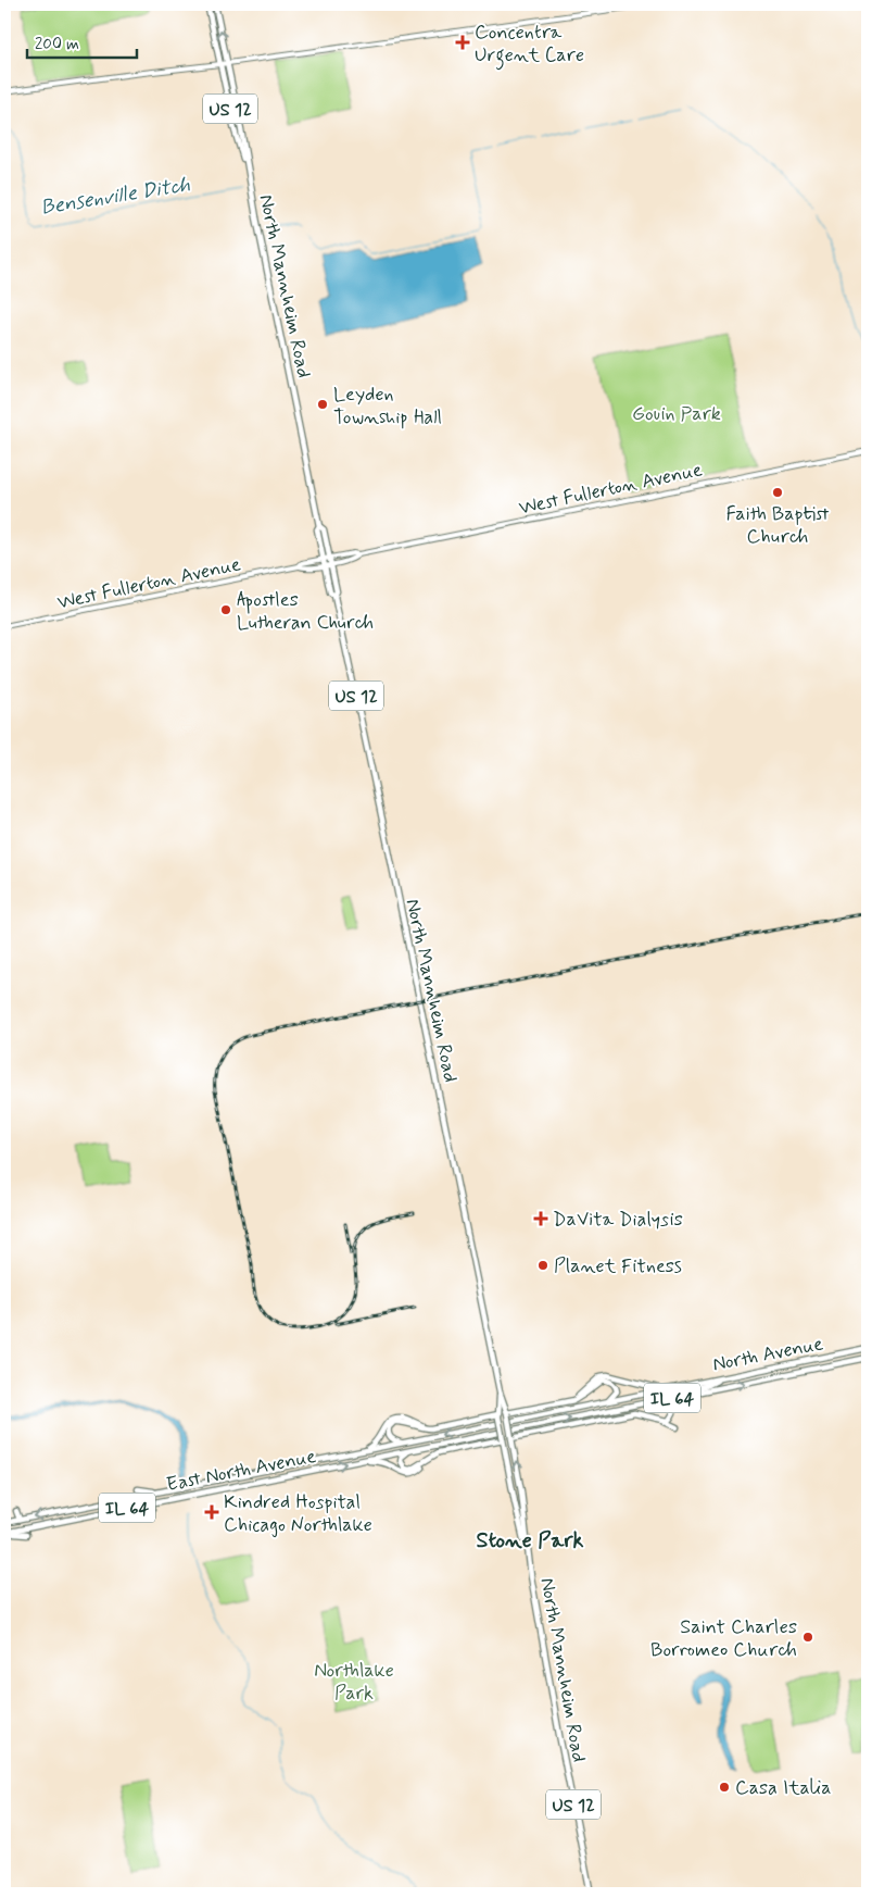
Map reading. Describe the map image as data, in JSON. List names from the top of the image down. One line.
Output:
{"streets":{"main road":["US 12","North Mannheim Road","North Avenue","IL 64","East North Avenue"],"street":["West Fullerton Avenue"]},"crossings":[["North Mannheim Road","West Fullerton Avenue"],["IL 64","East North Avenue"]],"districts":["Stone Park"],"water":["Bensenville Ditch"],"parks":["Gouin Park","Northlake Park"],"places":{"health":["Concentra Urgent Care","DaVita Dialysis","Kindred Hospital Chicago Northlake"],"other":["Leyden Township Hall","Faith Baptist Church","Apostles Lutheran Church","Planet Fitness","Saint Charles Borromeo Church","Casa Italia"]},"scale_bar":"200 m"}
